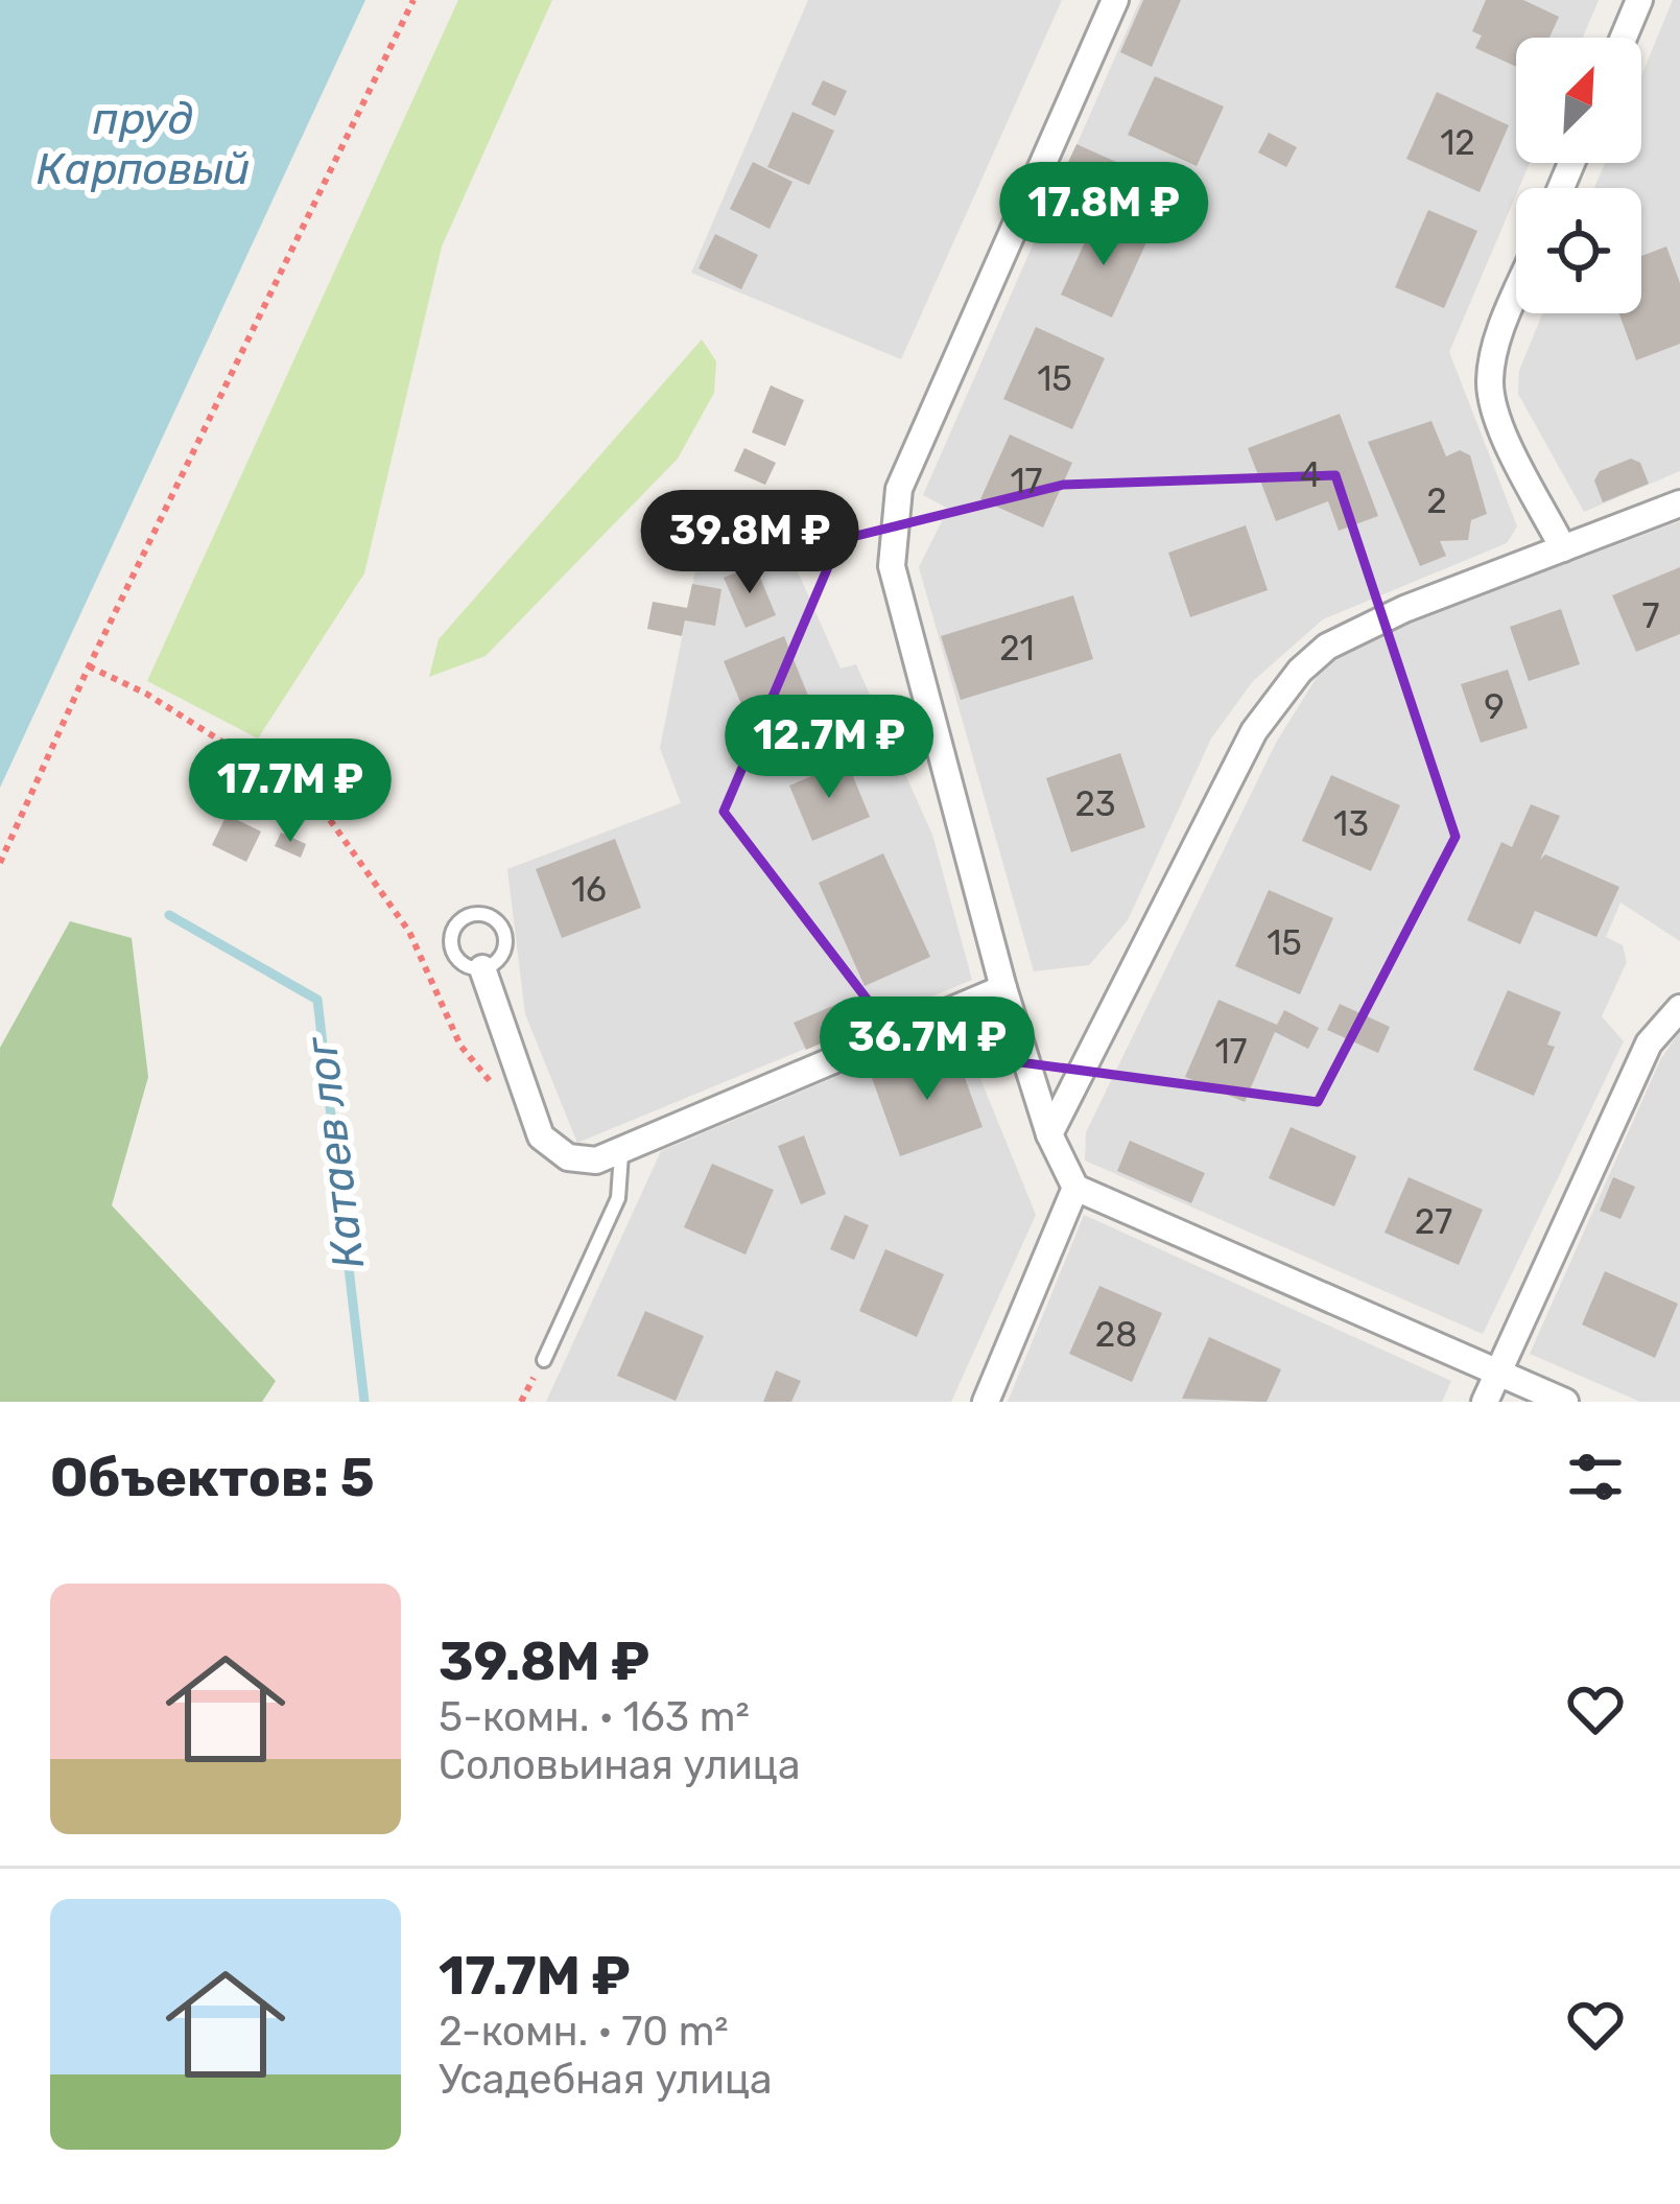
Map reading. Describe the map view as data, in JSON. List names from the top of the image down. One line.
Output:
{"water":["пруд Карповый","Катаев лог"],"house_numbers":["12","15","4","17","2","7","21","9","23","13","16","15","17","27","28"],"north":"top right","page":{"price":["17.8M ₽","39.8M ₽","12.7M ₽","17.7M ₽","36.7M ₽"],"heading":"Объектов: 5","list":[{"name":"39.8M ₽","note":"5-комн. · 163 m² · Соловьиная улица"},{"name":"17.7M ₽","note":"2-комн. · 70 m² · Усадебная улица"}]}}
